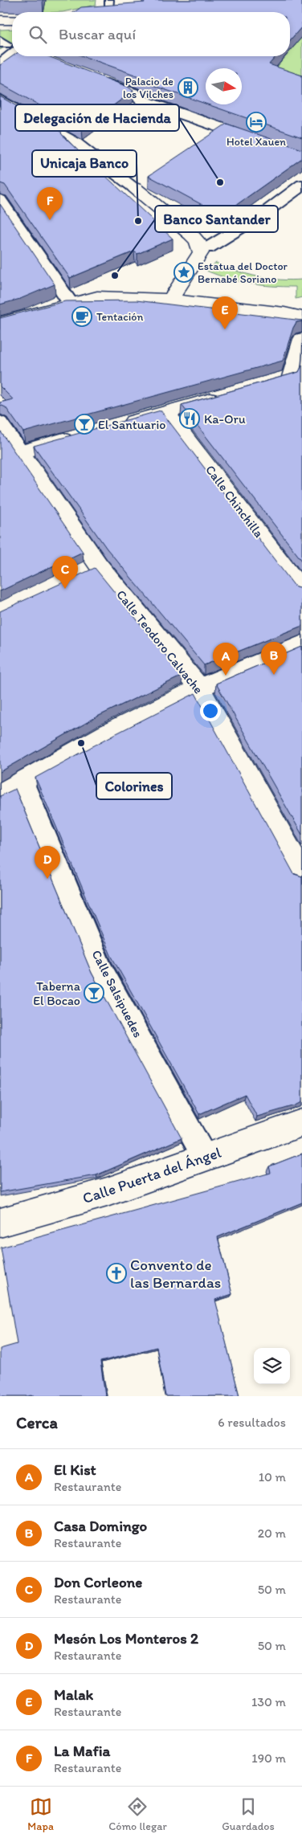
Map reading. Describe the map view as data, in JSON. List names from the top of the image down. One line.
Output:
{"streets":{"street":["Calle Chinchilla","Calle Teodoro Calvache","Calle Salsipuedes","Calle Puerta del Ángel"]},"crossings":[["Calle Salsipuedes","Calle Puerta del Ángel"]],"places":{"building":["Palacio de los Vilches"],"hotel":["Hotel Xauen"],"other":["Delegación de Hacienda","Unicaja Banco","Banco Santander","Colorines"],"place":["Estatua del Doctor Bernabé Soriano"],"cafe":["Tentación"],"restaurant":["Ka-Oru"],"bar":["El Santuario","Taberna El Bocao"],"church":["Convento de las Bernardas"]},"north":"right","page":{"search":"Buscar aquí","pins":["F","E","C","B","A","D"],"heading":["Cerca","6 resultados"],"list":[{"mark":"A","name":"El Kist","note":"Restaurante","value":"10 m"},{"mark":"B","name":"Casa Domingo","note":"Restaurante","value":"20 m"},{"mark":"C","name":"Don Corleone","note":"Restaurante","value":"50 m"},{"mark":"D","name":"Mesón Los Monteros 2","note":"Restaurante","value":"50 m"},{"mark":"E","name":"Malak","note":"Restaurante","value":"130 m"},{"mark":"F","name":"La Mafia","note":"Restaurante","value":"190 m"}],"nav":["Mapa","Cómo llegar","Guardados"]}}
